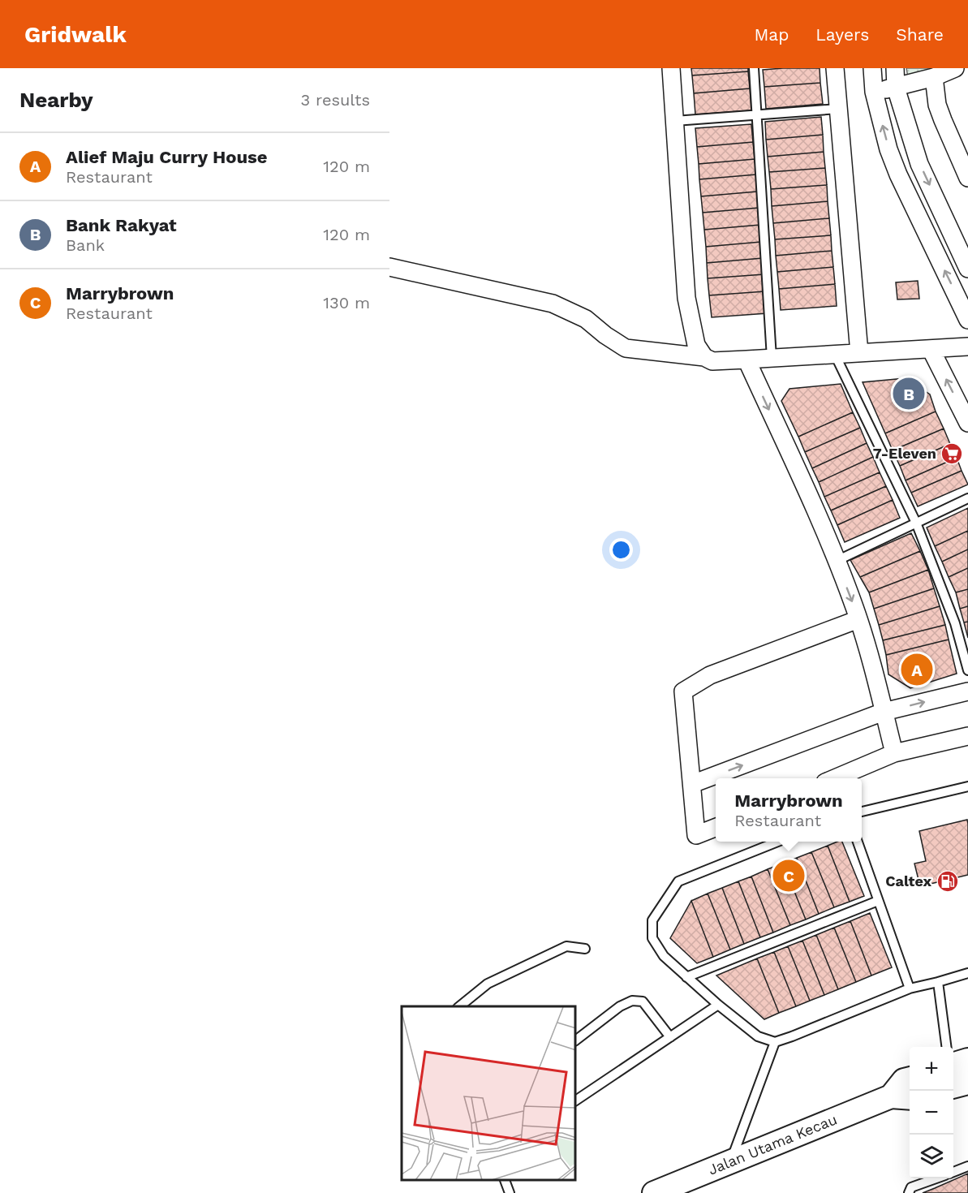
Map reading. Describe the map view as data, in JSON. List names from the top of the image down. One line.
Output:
{"streets":{"street":["Jalan Utama Kecau"]},"places":{"supermarket":["7-Eleven"],"fuel station":["Caltex"]},"page":{"header":"Gridwalk","nav":["Map","Layers","Share"],"heading":["Nearby","3 results"],"list":[{"mark":"A","name":"Alief Maju Curry House","note":"Restaurant","value":"120 m"},{"mark":"B","name":"Bank Rakyat","note":"Bank","value":"120 m"},{"mark":"C","name":"Marrybrown","note":"Restaurant","value":"130 m"}],"pins":["B","A","C"],"popup":["Marrybrown","Restaurant"],"map_buttons":["+","−"]}}
